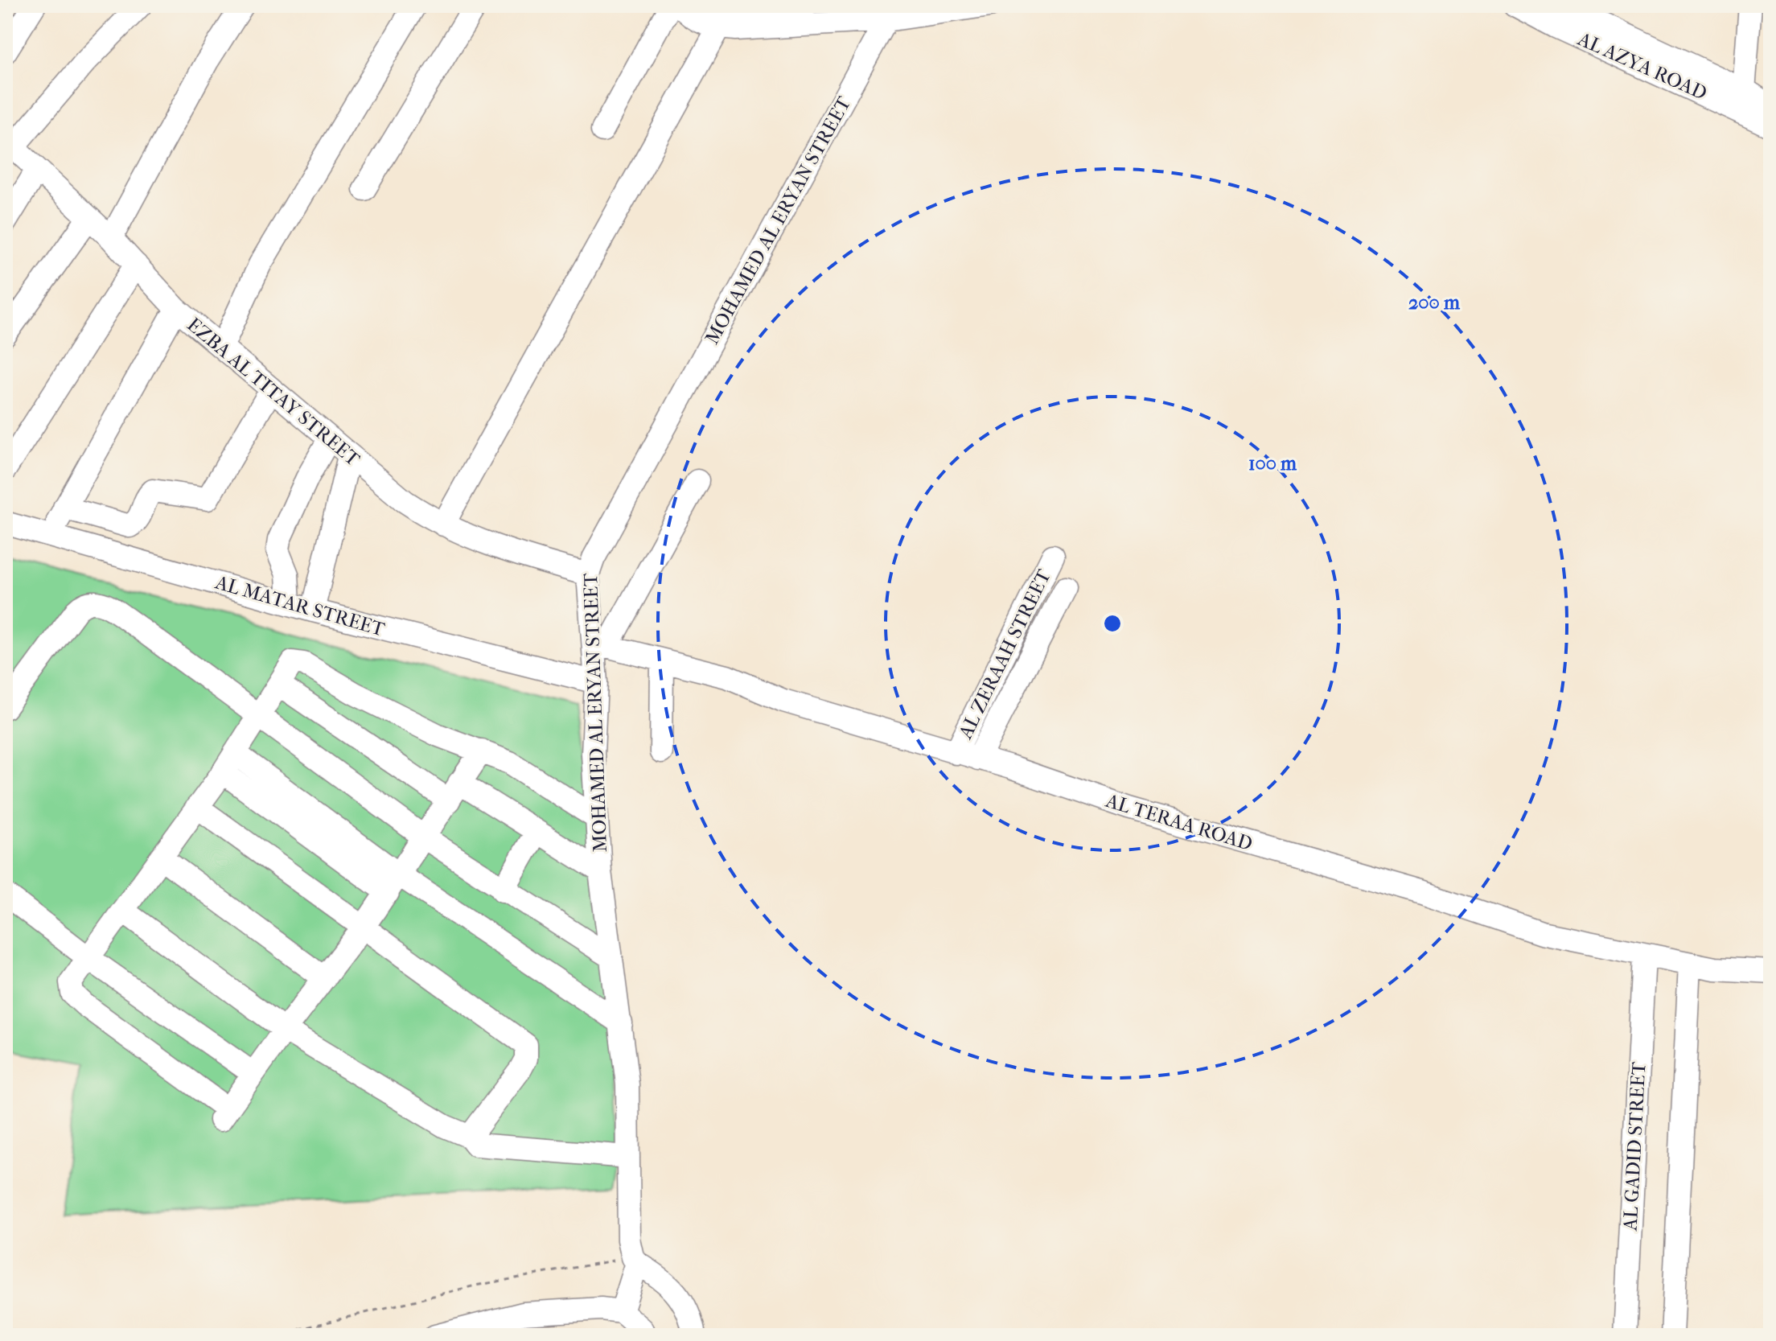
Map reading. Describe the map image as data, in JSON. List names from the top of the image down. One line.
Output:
{"streets":{"street":["AL AZYA ROAD","MOHAMED AL ERYAN STREET","EZBA AL TITAY STREET","AL MATAR STREET","AL ZERAAH STREET","AL TERAA ROAD","AL GADID STREET"]},"crossings":[["MOHAMED AL ERYAN STREET","EZBA AL TITAY STREET"],["MOHAMED AL ERYAN STREET","AL MATAR STREET"],["MOHAMED AL ERYAN STREET","AL TERAA ROAD"],["AL ZERAAH STREET","AL TERAA ROAD"],["AL TERAA ROAD","AL GADID STREET"]],"rings":["200 m","100 m"]}
